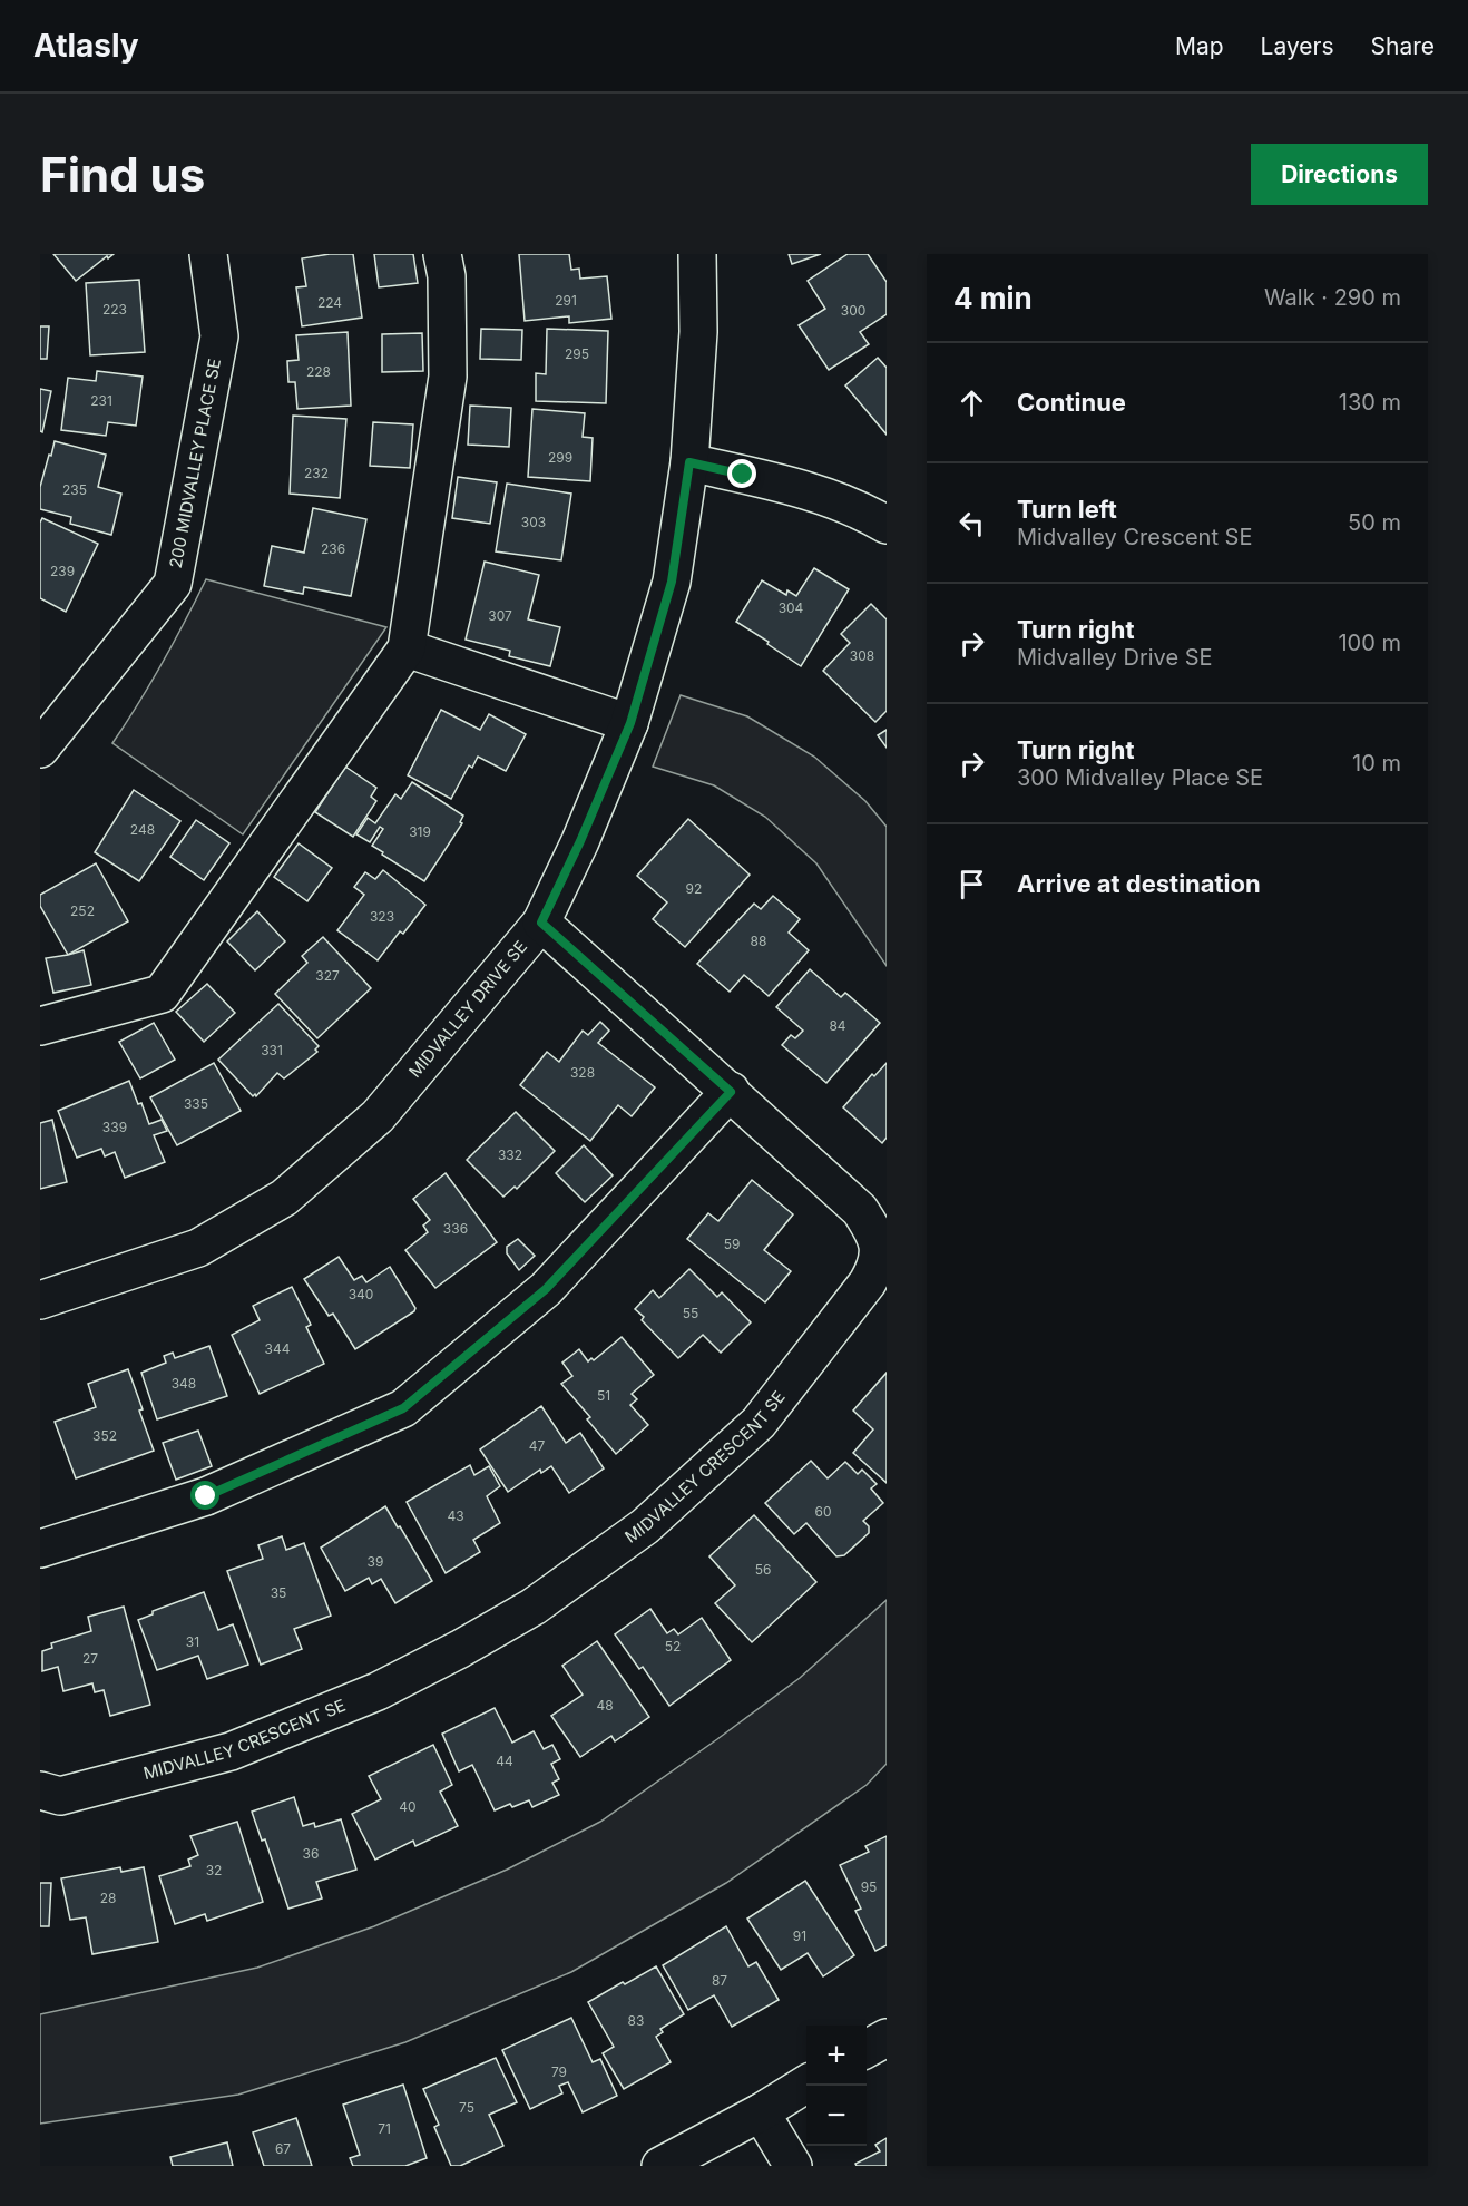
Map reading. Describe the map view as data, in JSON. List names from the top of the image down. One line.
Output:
{"streets":{"street":["200 MIDVALLEY PLACE SE","MIDVALLEY DRIVE SE","MIDVALLEY CRESCENT SE"]},"crossings":[["MIDVALLEY DRIVE SE","MIDVALLEY CRESCENT SE"]],"house_numbers":["291","224","223","300","295","228","231","299","232","235","303","236","239","304","307","308","248","319","92","252","323","88","327","84","331","328","335","339","332","336","59","340","55","344","348","51","352","47","60","43","39","56","35","31","52","27","48","44","40","36","32","95","28","91","87","83","79","75","71","67"],"page":{"header":"Atlasly","nav":["Map","Layers","Share"],"buttons":"Directions","title":"Find us","heading":["4 min","Walk · 290 m"],"list":[["Continue","130 m"],["Turn left","Midvalley Crescent SE","50 m"],["Turn right","Midvalley Drive SE","100 m"],["Turn right","300 Midvalley Place SE","10 m"],"Arrive at destination"],"map_buttons":["+","−"]}}
